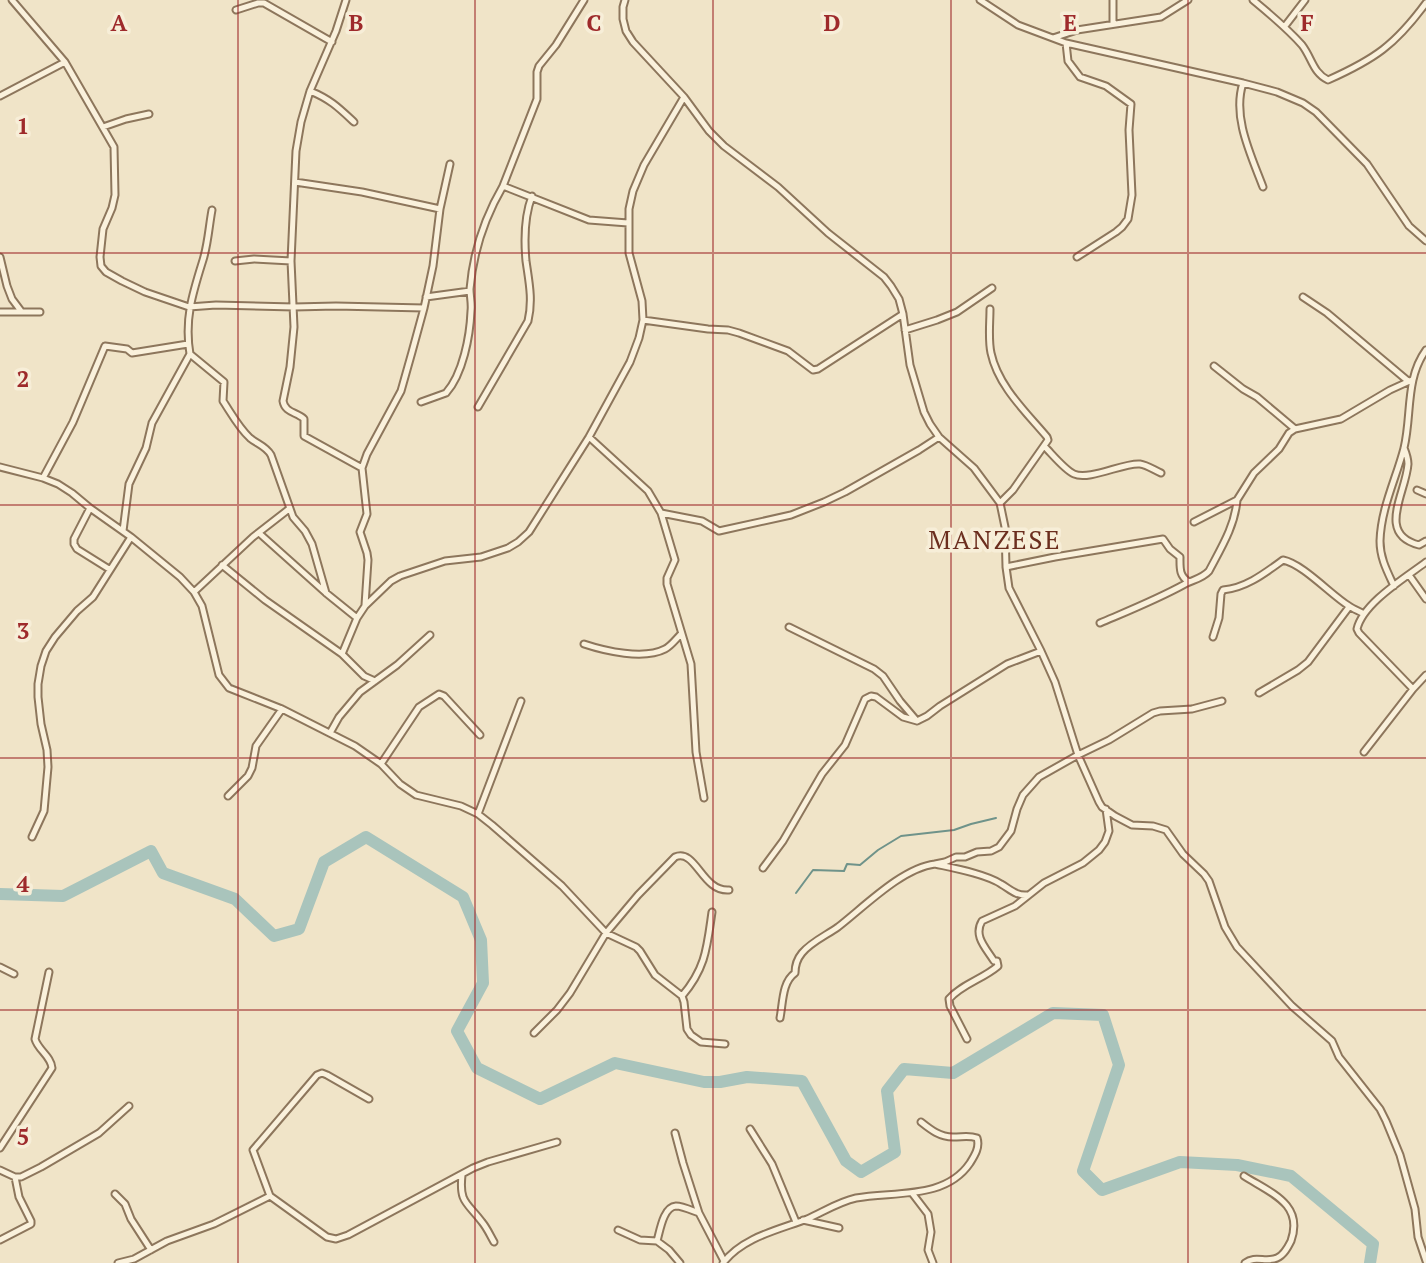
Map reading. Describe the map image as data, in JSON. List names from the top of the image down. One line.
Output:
{"districts":["MANZESE"],"grid":{"columns":["A","B","C","D","E","F"],"rows":["1","2","3","4","5"]}}
